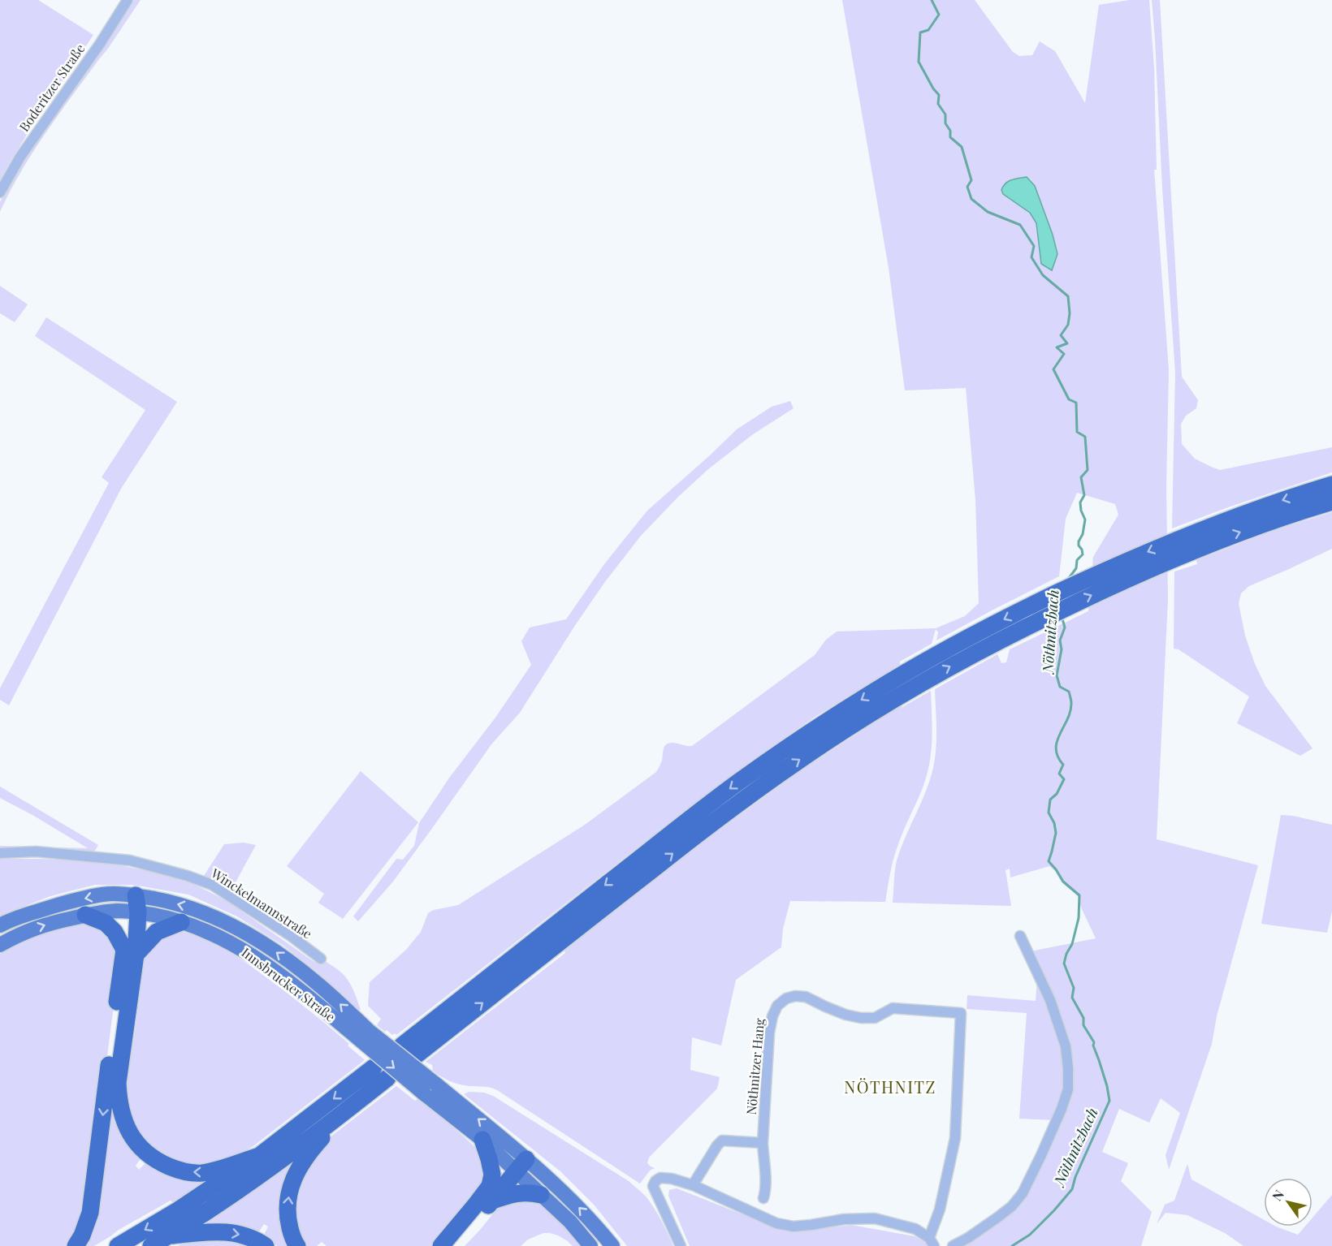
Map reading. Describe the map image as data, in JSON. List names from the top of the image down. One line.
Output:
{"streets":{"main road":["Innsbrucker Straße"],"street":["Boderitzer Straße","Winckelmannstraße","Nöthnitzer Hang"]},"districts":["NÖTHNITZ"],"water":["Nöthnitzbach"],"north":"top left"}
